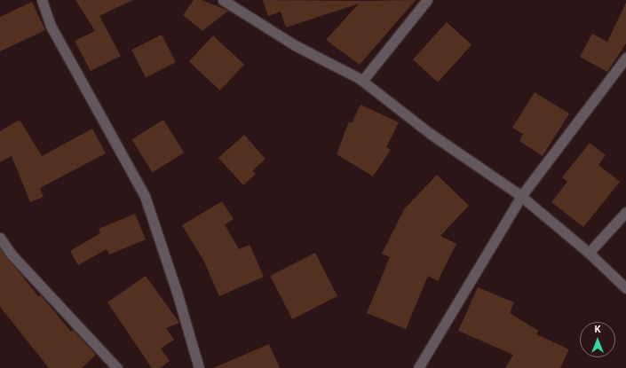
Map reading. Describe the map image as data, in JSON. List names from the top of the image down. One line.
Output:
{"north":"top"}
